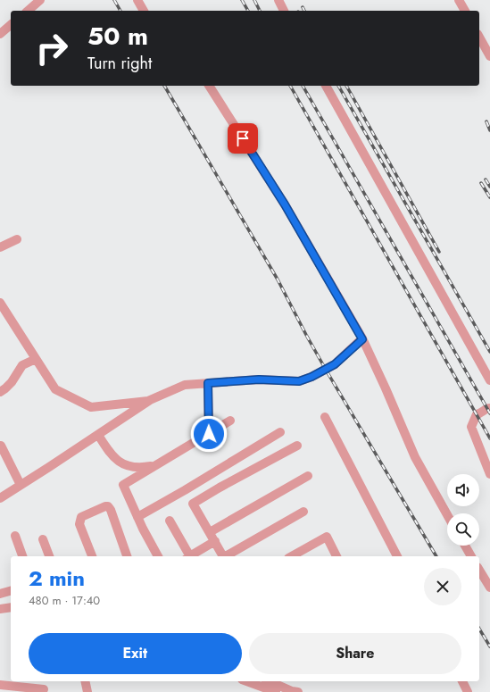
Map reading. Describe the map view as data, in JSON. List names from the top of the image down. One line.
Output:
{"page":{"turn":["50 m","Turn right"],"heading":["2 min","480 m · 17:40"],"buttons":["Exit","Share"]}}
